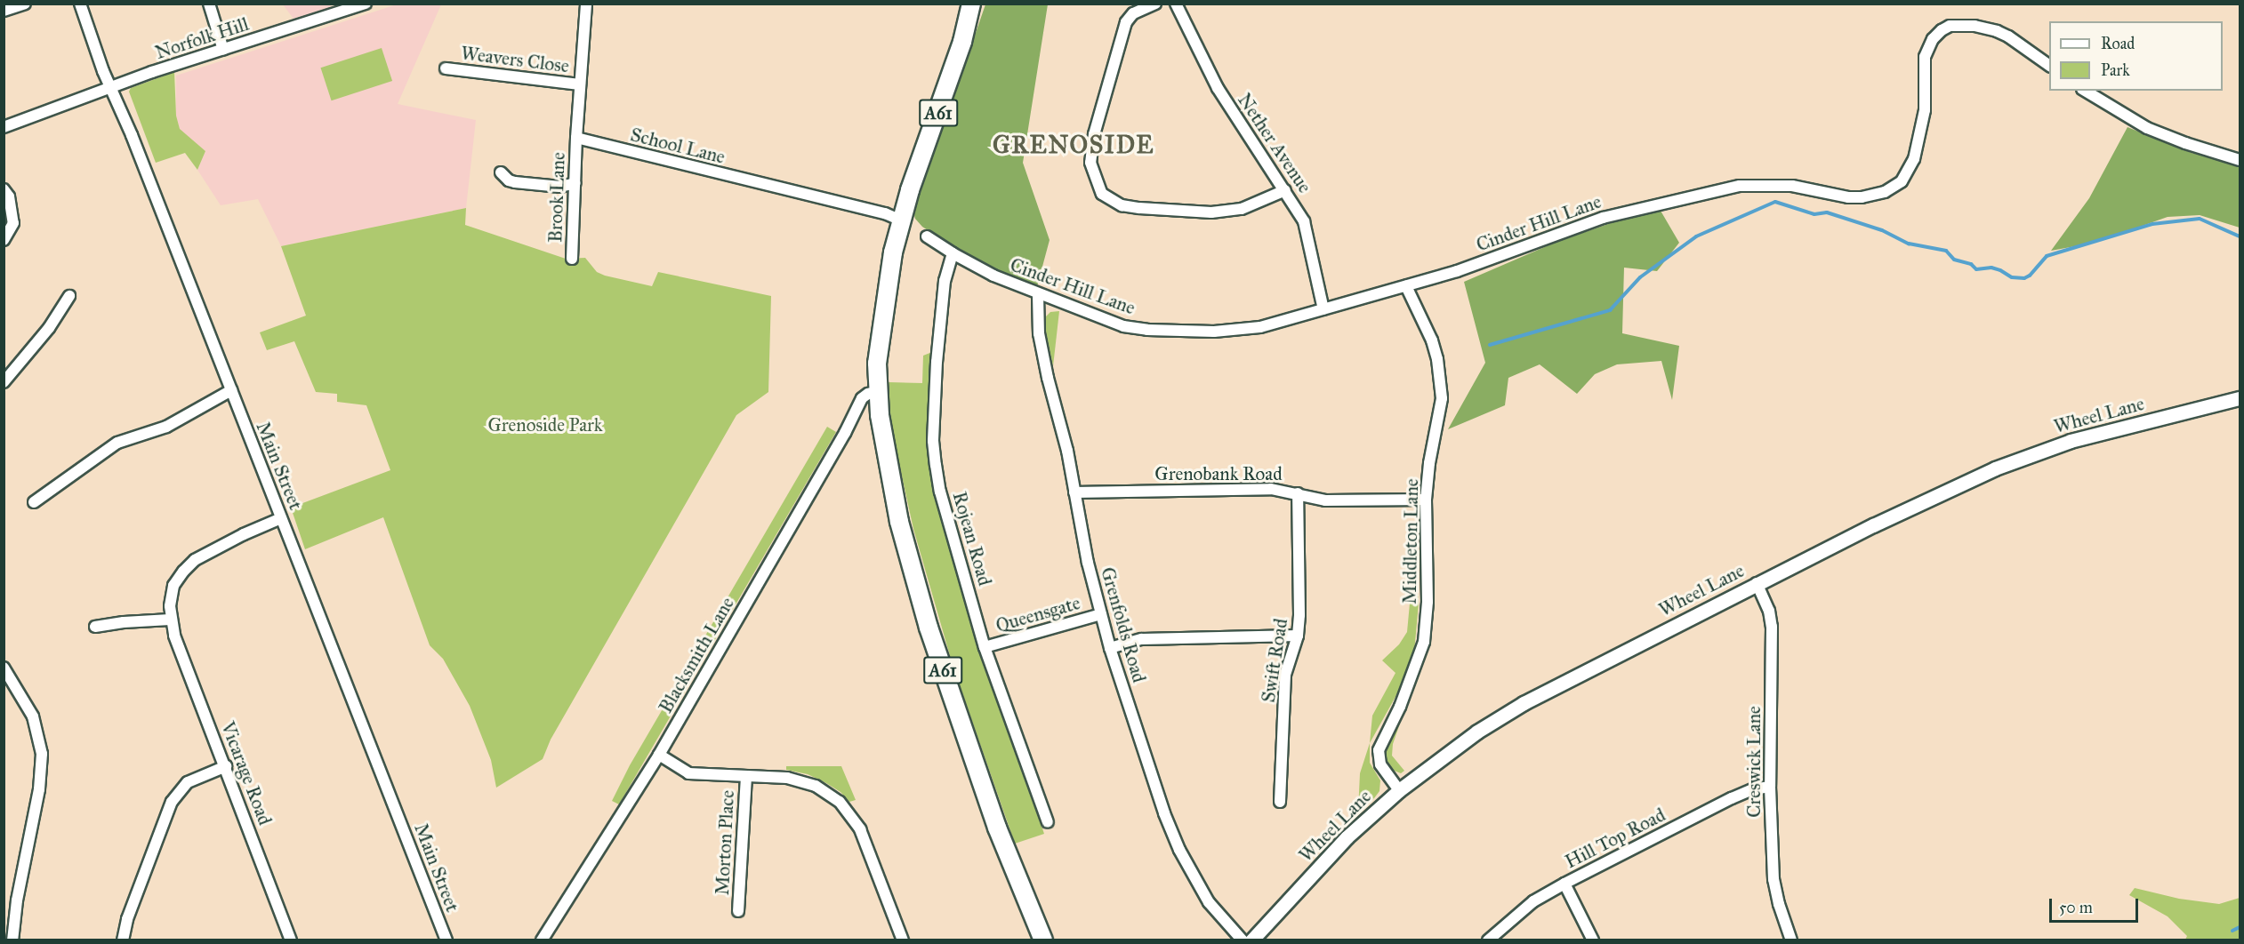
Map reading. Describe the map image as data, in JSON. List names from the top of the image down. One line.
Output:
{"streets":{"highway":["A61"],"street":["Norfolk Hill","Weavers Close","Nether Avenue","School Lane","Brook Lane","Cinder Hill Lane","Wheel Lane","Main Street","Grenobank Road","Rojean Road","Middleton Lane","Queensgate","Grenfolds Road","Blacksmith Lane","Swift Road","Creswick Lane","Vicarage Road","Hill Top Road","Morton Place"]},"crossings":[["Norfolk Hill","Main Street"],["A61","School Lane"],["A61","Blacksmith Lane"],["Nether Avenue","Cinder Hill Lane"],["School Lane","Brook Lane"],["Cinder Hill Lane","Rojean Road"],["Cinder Hill Lane","Middleton Lane"],["Cinder Hill Lane","Grenfolds Road"],["Wheel Lane","Middleton Lane"],["Wheel Lane","Creswick Lane"],["Main Street","Vicarage Road"],["Grenobank Road","Middleton Lane"],["Grenobank Road","Grenfolds Road"],["Grenobank Road","Swift Road"],["Rojean Road","Queensgate"],["Queensgate","Grenfolds Road"],["Creswick Lane","Hill Top Road"]],"districts":["GRENOSIDE"],"parks":["Grenoside Park"],"legend":["Road","Park"],"scale_bar":"50 m"}
